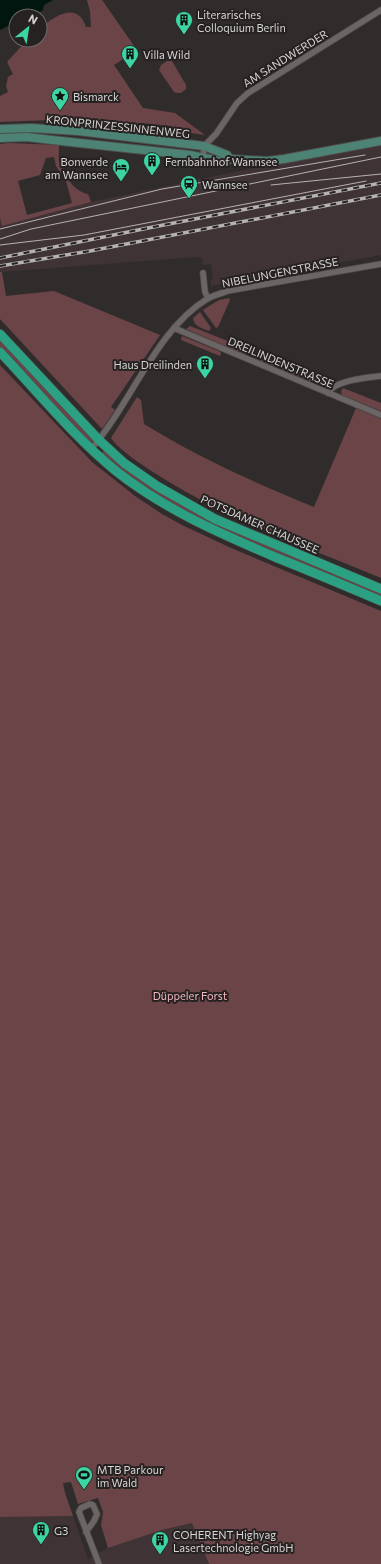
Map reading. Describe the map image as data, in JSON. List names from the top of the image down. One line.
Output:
{"streets":{"main road":["KRONPRINZESSINNENWEG","POTSDAMER CHAUSSEE"],"street":["AM SANDWERDER","NIBELUNGENSTRASSE","DREILINDENSTRASSE"]},"crossings":[["AM SANDWERDER","KRONPRINZESSINNENWEG"],["NIBELUNGENSTRASSE","DREILINDENSTRASSE"],["NIBELUNGENSTRASSE","POTSDAMER CHAUSSEE"]],"parks":["Düppeler Forst"],"places":{"building":["Literarisches Colloquium Berlin","Villa Wild","Fernbahnhof Wannsee","Haus Dreilinden","G3","COHERENT Highyag Lasertechnologie GmbH"],"place":["Bismarck"],"hotel":["Bonverde am Wannsee"],"station":["Wannsee"],"sports":["MTB Parkour im Wald"]},"north":"top right"}
